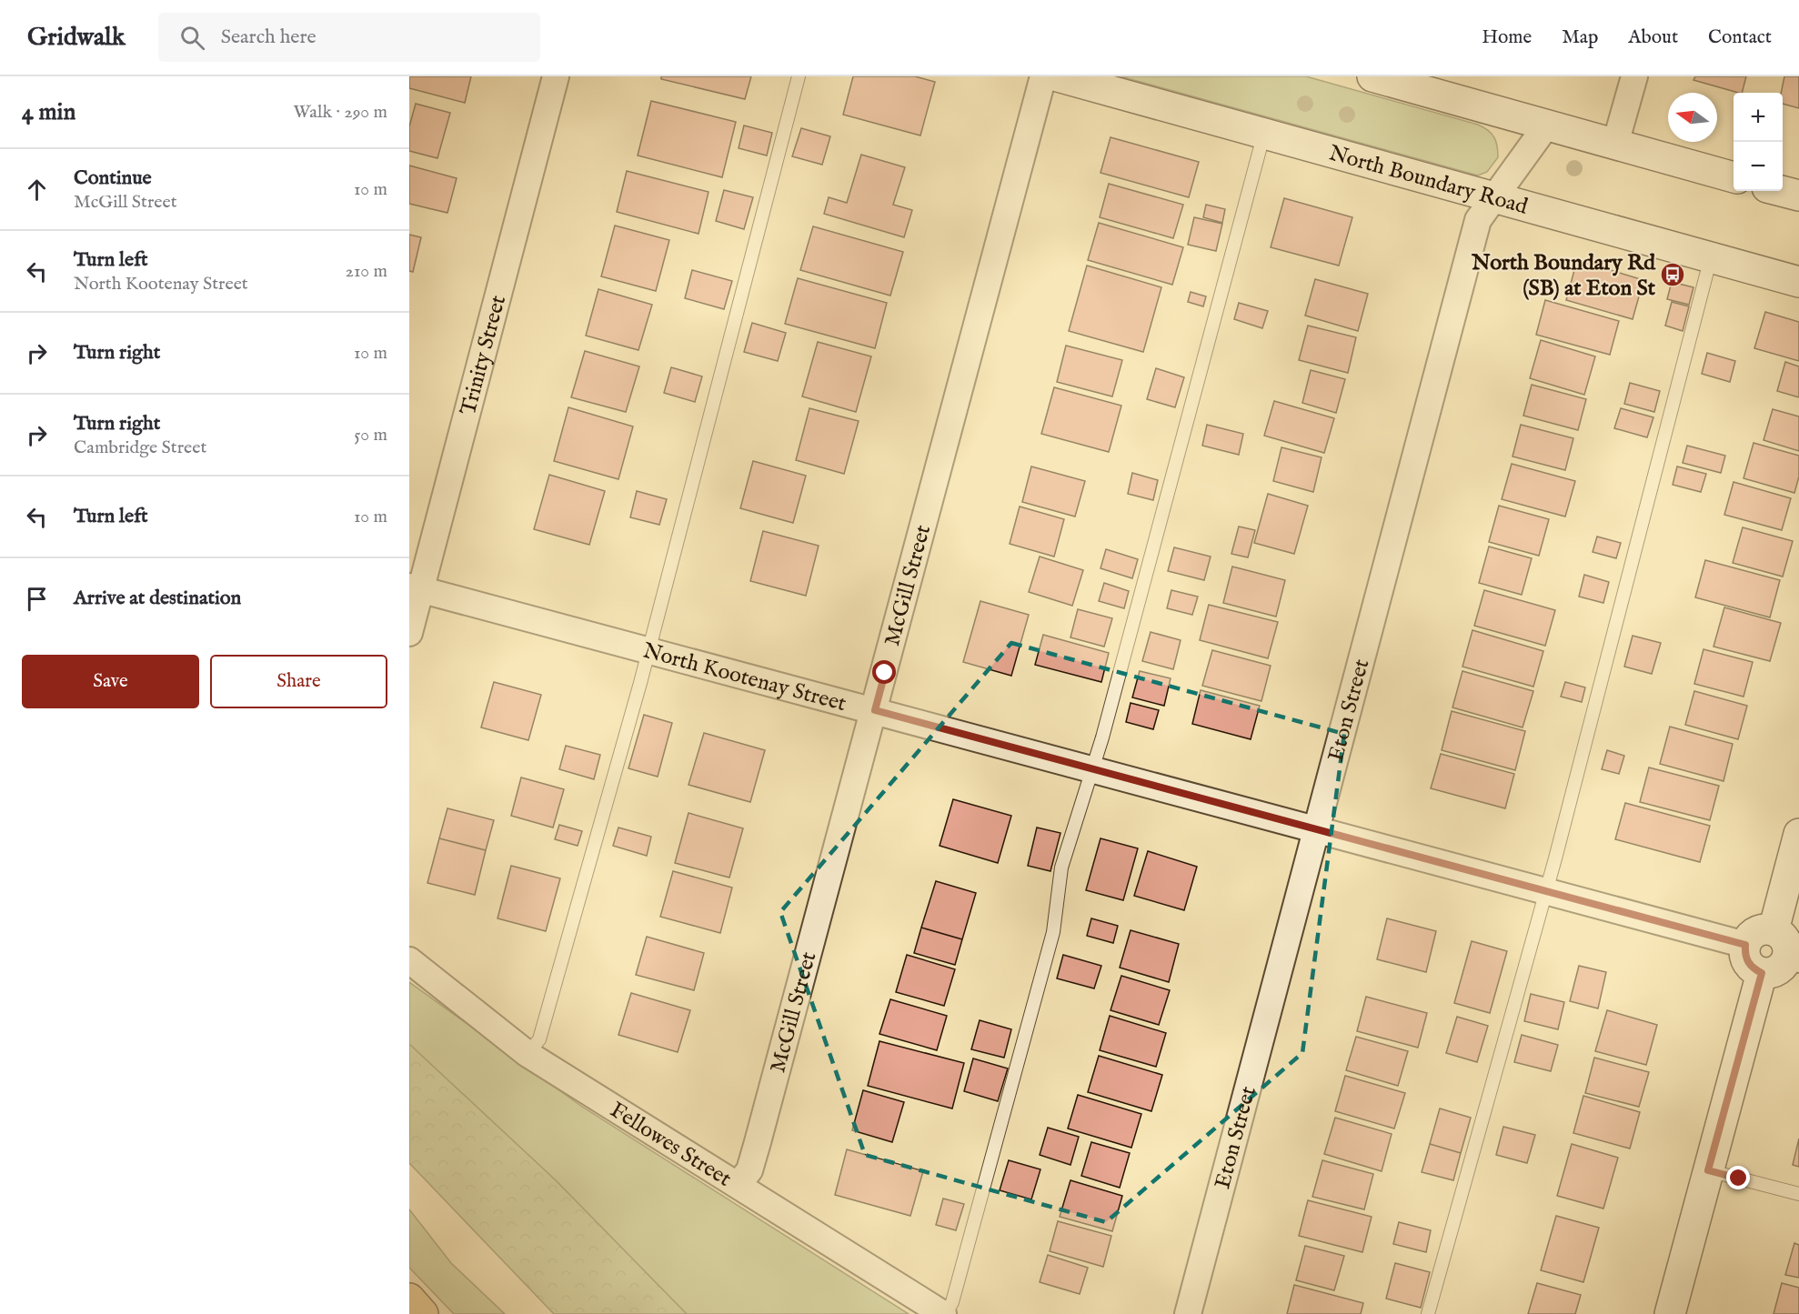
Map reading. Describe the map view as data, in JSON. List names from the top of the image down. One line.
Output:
{"streets":{"street":["North Boundary Road","Trinity Street","McGill Street","North Kootenay Street","Eton Street","Fellowes Street"]},"crossings":[["North Boundary Road","Eton Street"],["Trinity Street","North Kootenay Street"],["McGill Street","North Kootenay Street"],["McGill Street","Fellowes Street"],["North Kootenay Street","Eton Street"]],"places":{"bus stop":["North Boundary Rd (SB) at Eton St"]},"north":"left","page":{"header":"Gridwalk","search":"Search here","nav":["Home","Map","About","Contact"],"heading":["4 min","Walk · 290 m"],"map_buttons":["+","−"],"list":[["Continue","McGill Street","10 m"],["Turn left","North Kootenay Street","210 m"],["Turn right","10 m"],["Turn right","Cambridge Street","50 m"],["Turn left","10 m"],"Arrive at destination"],"buttons":["Save","Share"]}}
